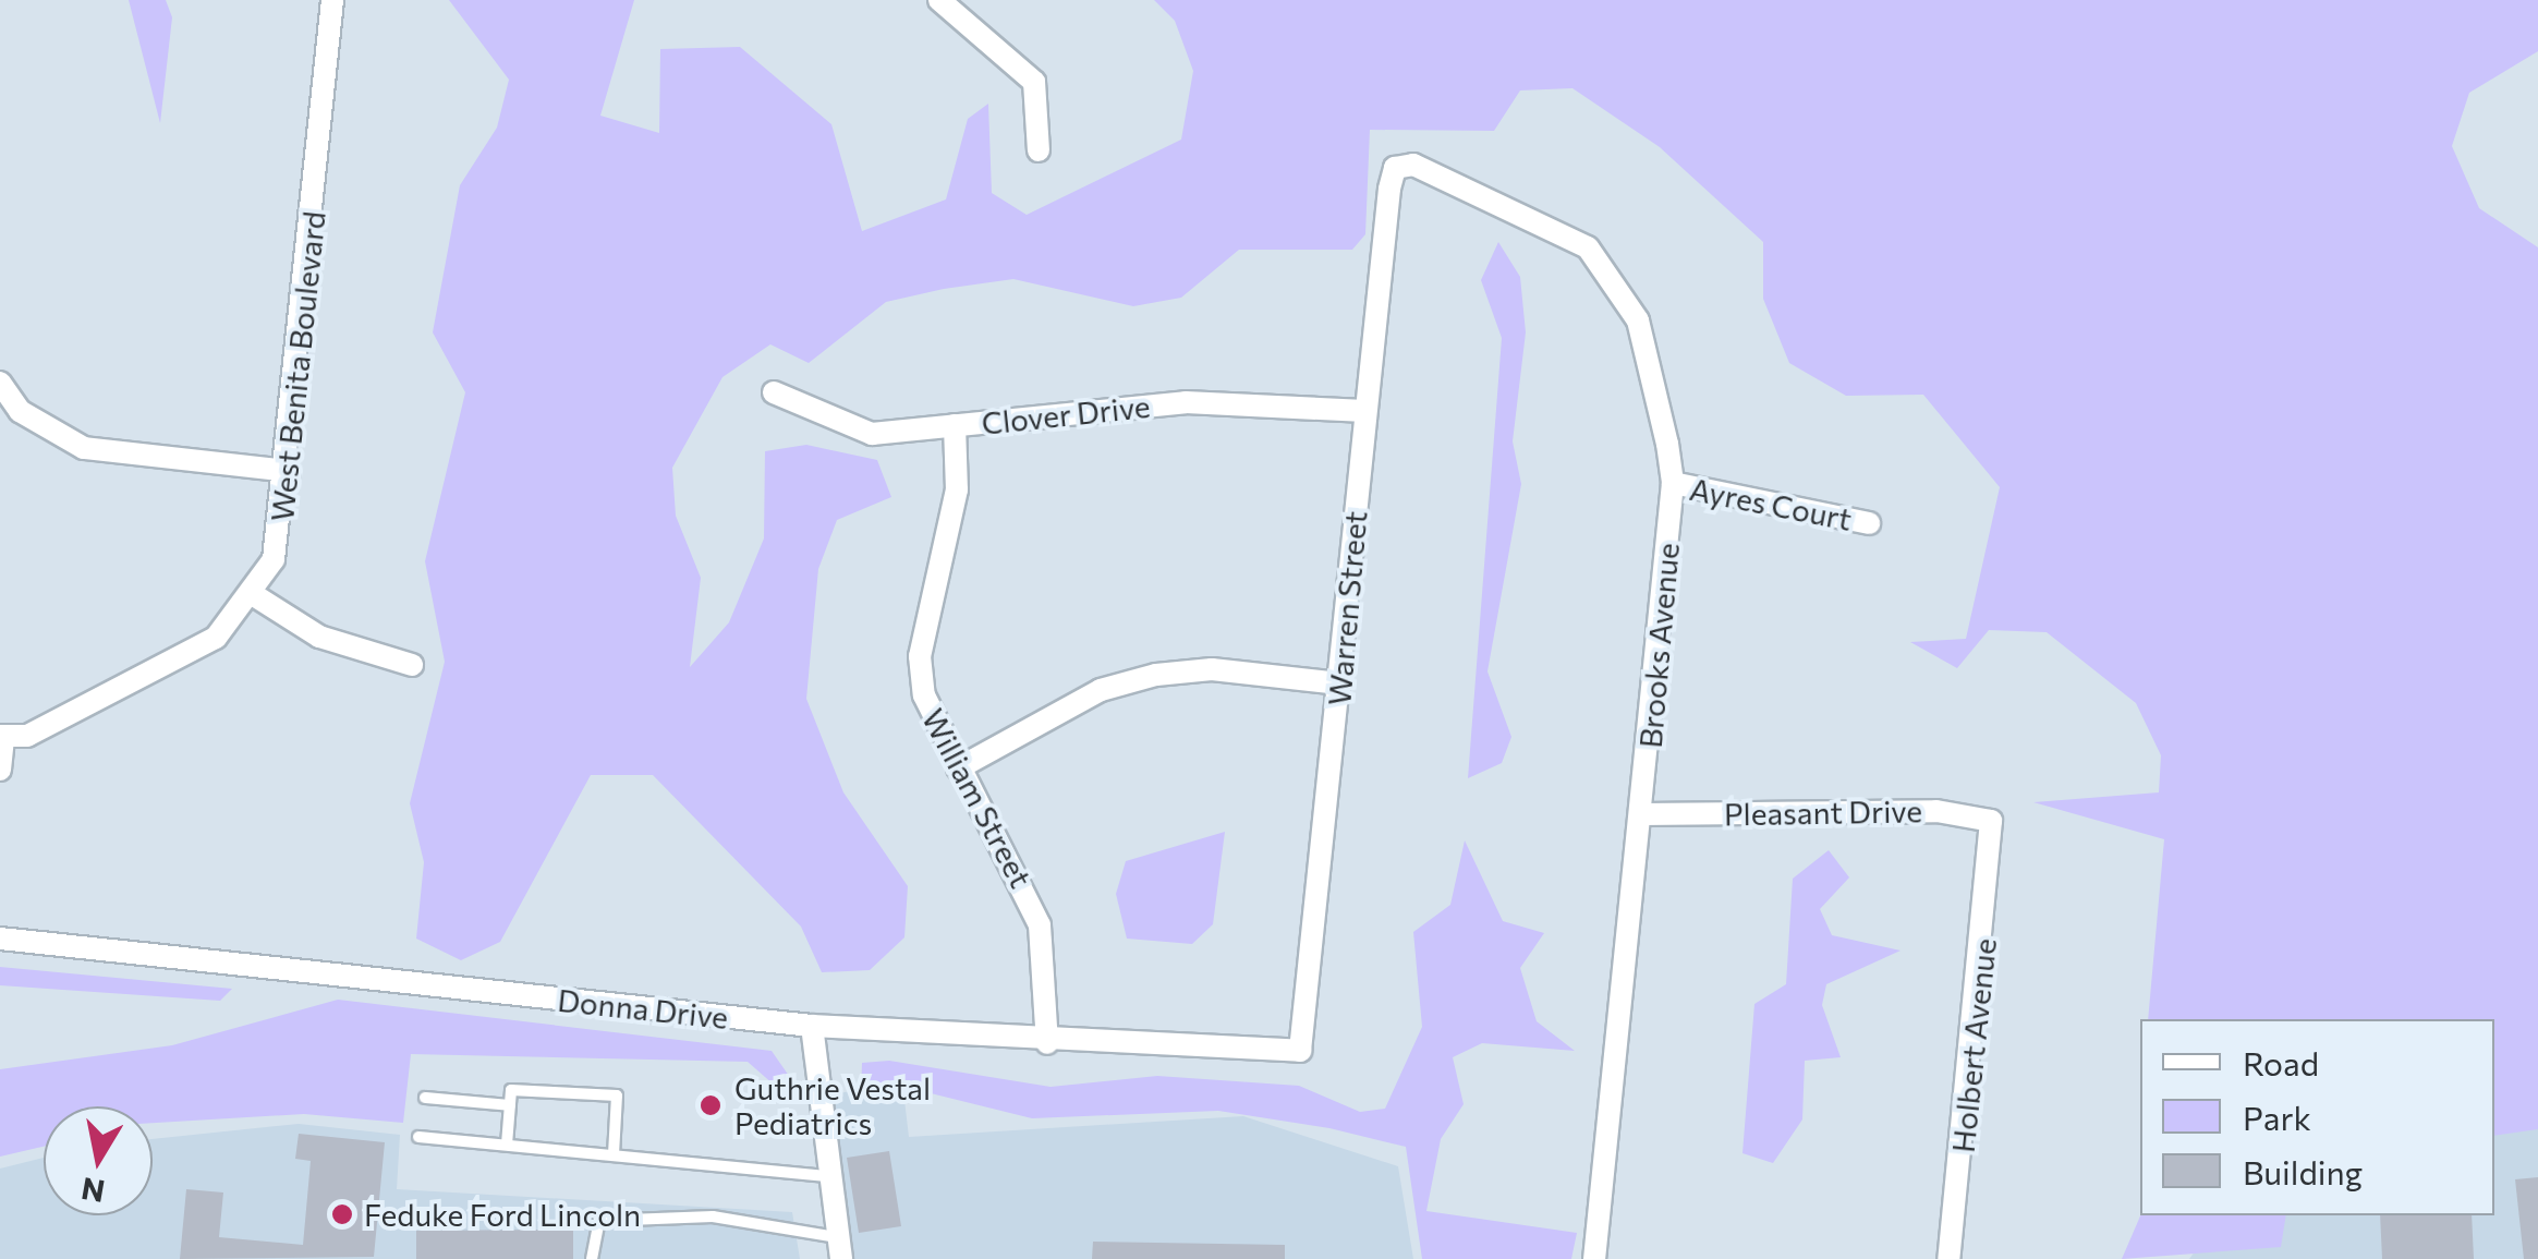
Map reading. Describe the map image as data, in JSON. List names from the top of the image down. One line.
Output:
{"streets":{"street":["West Benita Boulevard","Clover Drive","Ayres Court","Warren Street","Brooks Avenue","William Street","Pleasant Drive","Donna Drive","Holbert Avenue"]},"crossings":[["Clover Drive","Warren Street"],["Clover Drive","William Street"],["Ayres Court","Brooks Avenue"],["Warren Street","Brooks Avenue"],["Warren Street","Donna Drive"],["Brooks Avenue","Pleasant Drive"],["William Street","Donna Drive"],["Pleasant Drive","Holbert Avenue"]],"places":["Guthrie Vestal Pediatrics","Feduke Ford Lincoln"],"legend":["Road","Park","Building"],"north":"bottom"}
